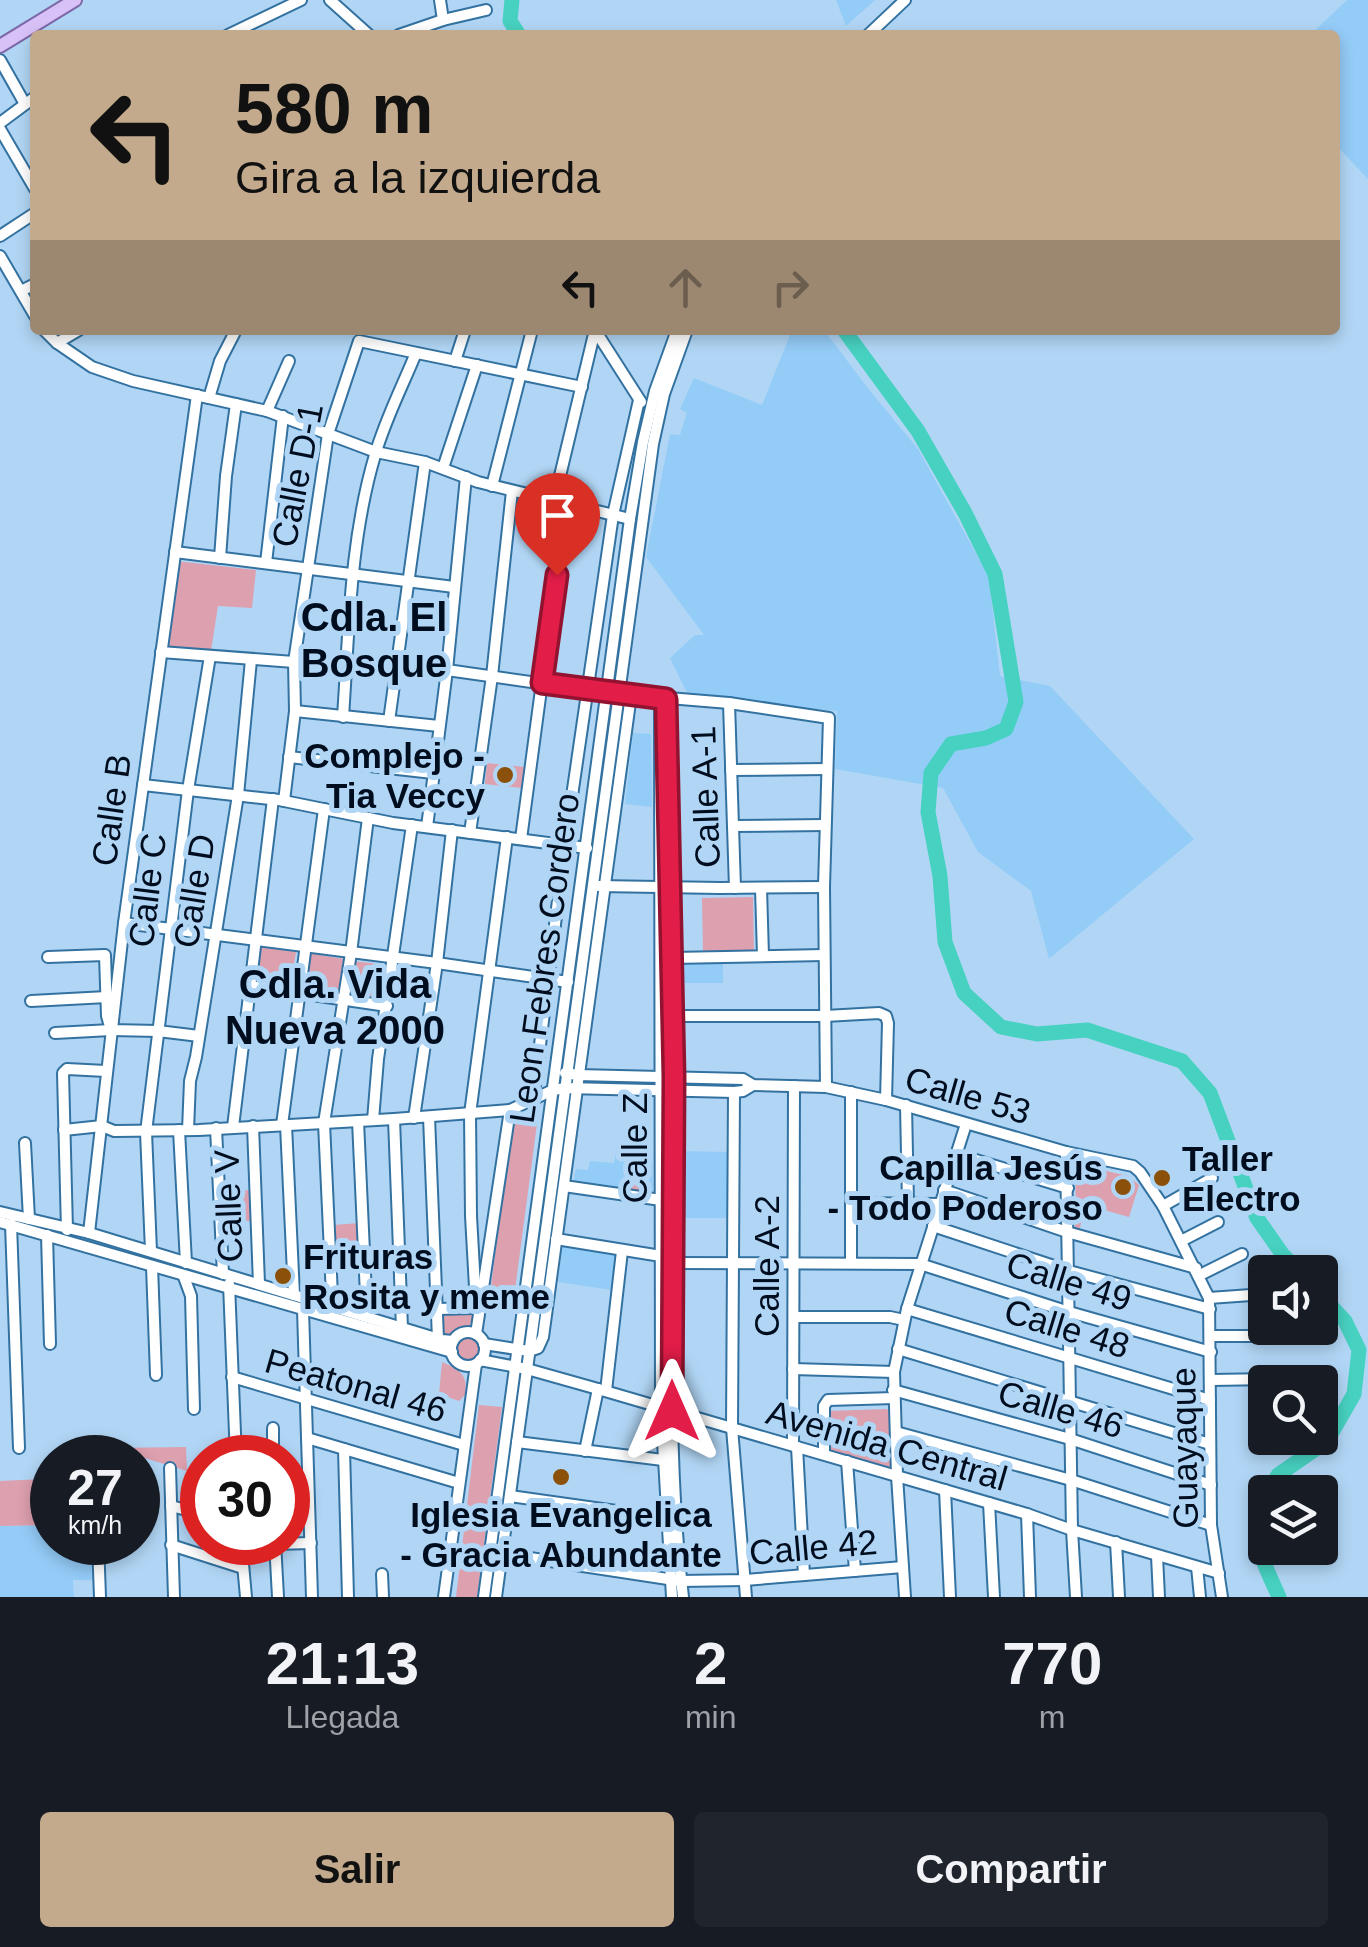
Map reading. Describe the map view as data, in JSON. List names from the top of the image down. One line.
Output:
{"streets":{"street":["Calle D-1","Calle A-1","Calle B","Calle C","Calle D","Leon Febres Cordero","Calle 53","Calle Z","Calle V","Calle A-2","Calle 49","Calle 48","Peatonal 46","Calle 46","Avenida Central","Guayaque","Calle 42"]},"crossings":[["Leon Febres Cordero","Calle 53"],["Leon Febres Cordero","Avenida Central"],["Leon Febres Cordero","Calle 42"],["Calle 53","Calle Z"],["Calle 53","Calle A-2"],["Calle 53","Guayaque"],["Calle Z","Calle 49"],["Calle Z","Avenida Central"],["Calle Z","Calle 42"],["Calle A-2","Calle 49"],["Calle A-2","Calle 48"],["Calle A-2","Avenida Central"],["Calle A-2","Calle 42"],["Calle 49","Guayaque"],["Calle 48","Guayaque"],["Calle 46","Avenida Central"],["Calle 46","Guayaque"],["Avenida Central","Guayaque"]],"districts":["Cdla. El Bosque","Cdla. Vida Nueva 2000"],"places":["Complejo - Tia Veccy","Taller Electro","Capilla Jesús - Todo Poderoso","Frituras Rosita y meme","Iglesia Evangelica - Gracia Abundante"],"page":{"turn":["580 m","Gira a la izquierda"],"speed":"27 km/h","limit":"30","eta":["21:13","Llegada","2","min","770","m"],"buttons":["Salir","Compartir"]}}
